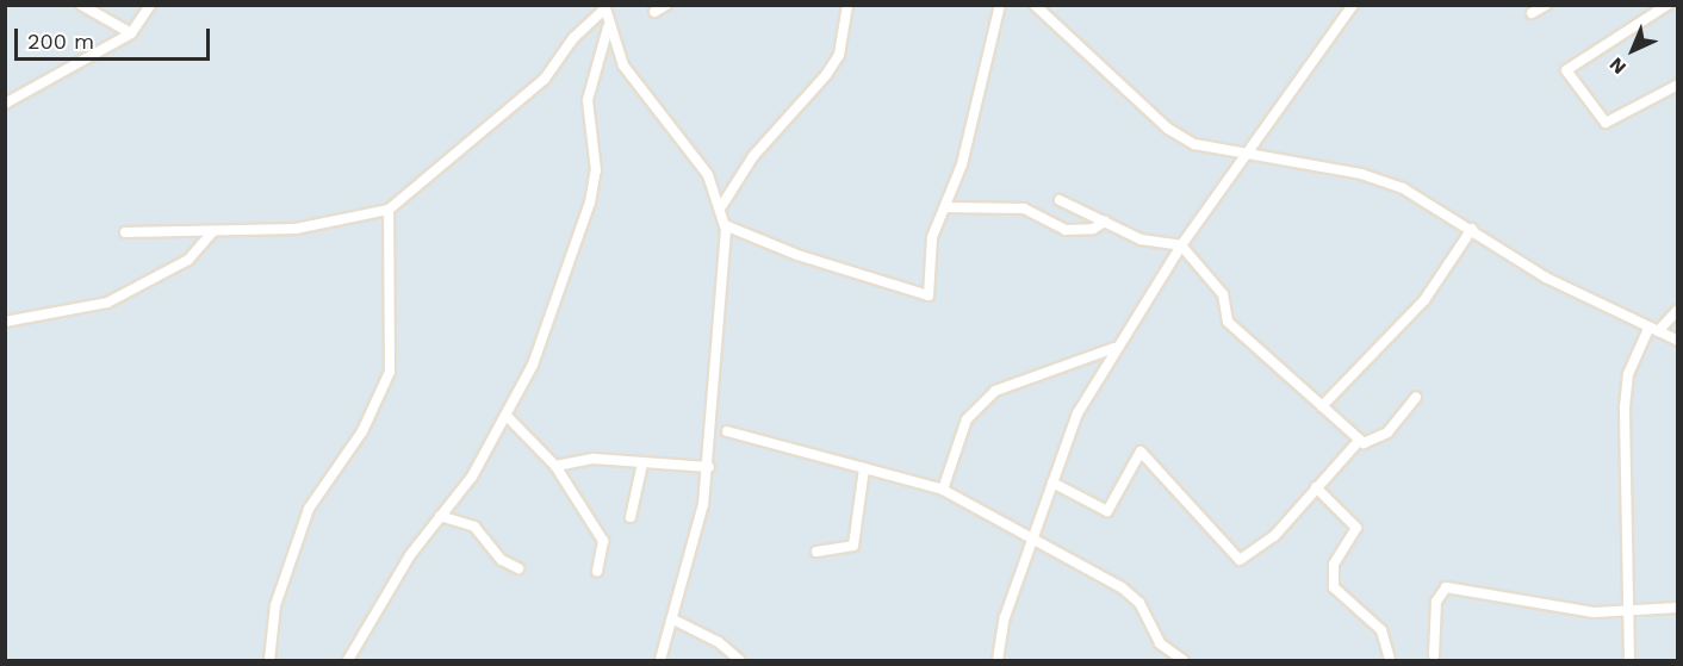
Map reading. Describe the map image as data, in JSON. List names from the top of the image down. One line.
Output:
{"scale_bar":"200 m","north":"bottom left"}
